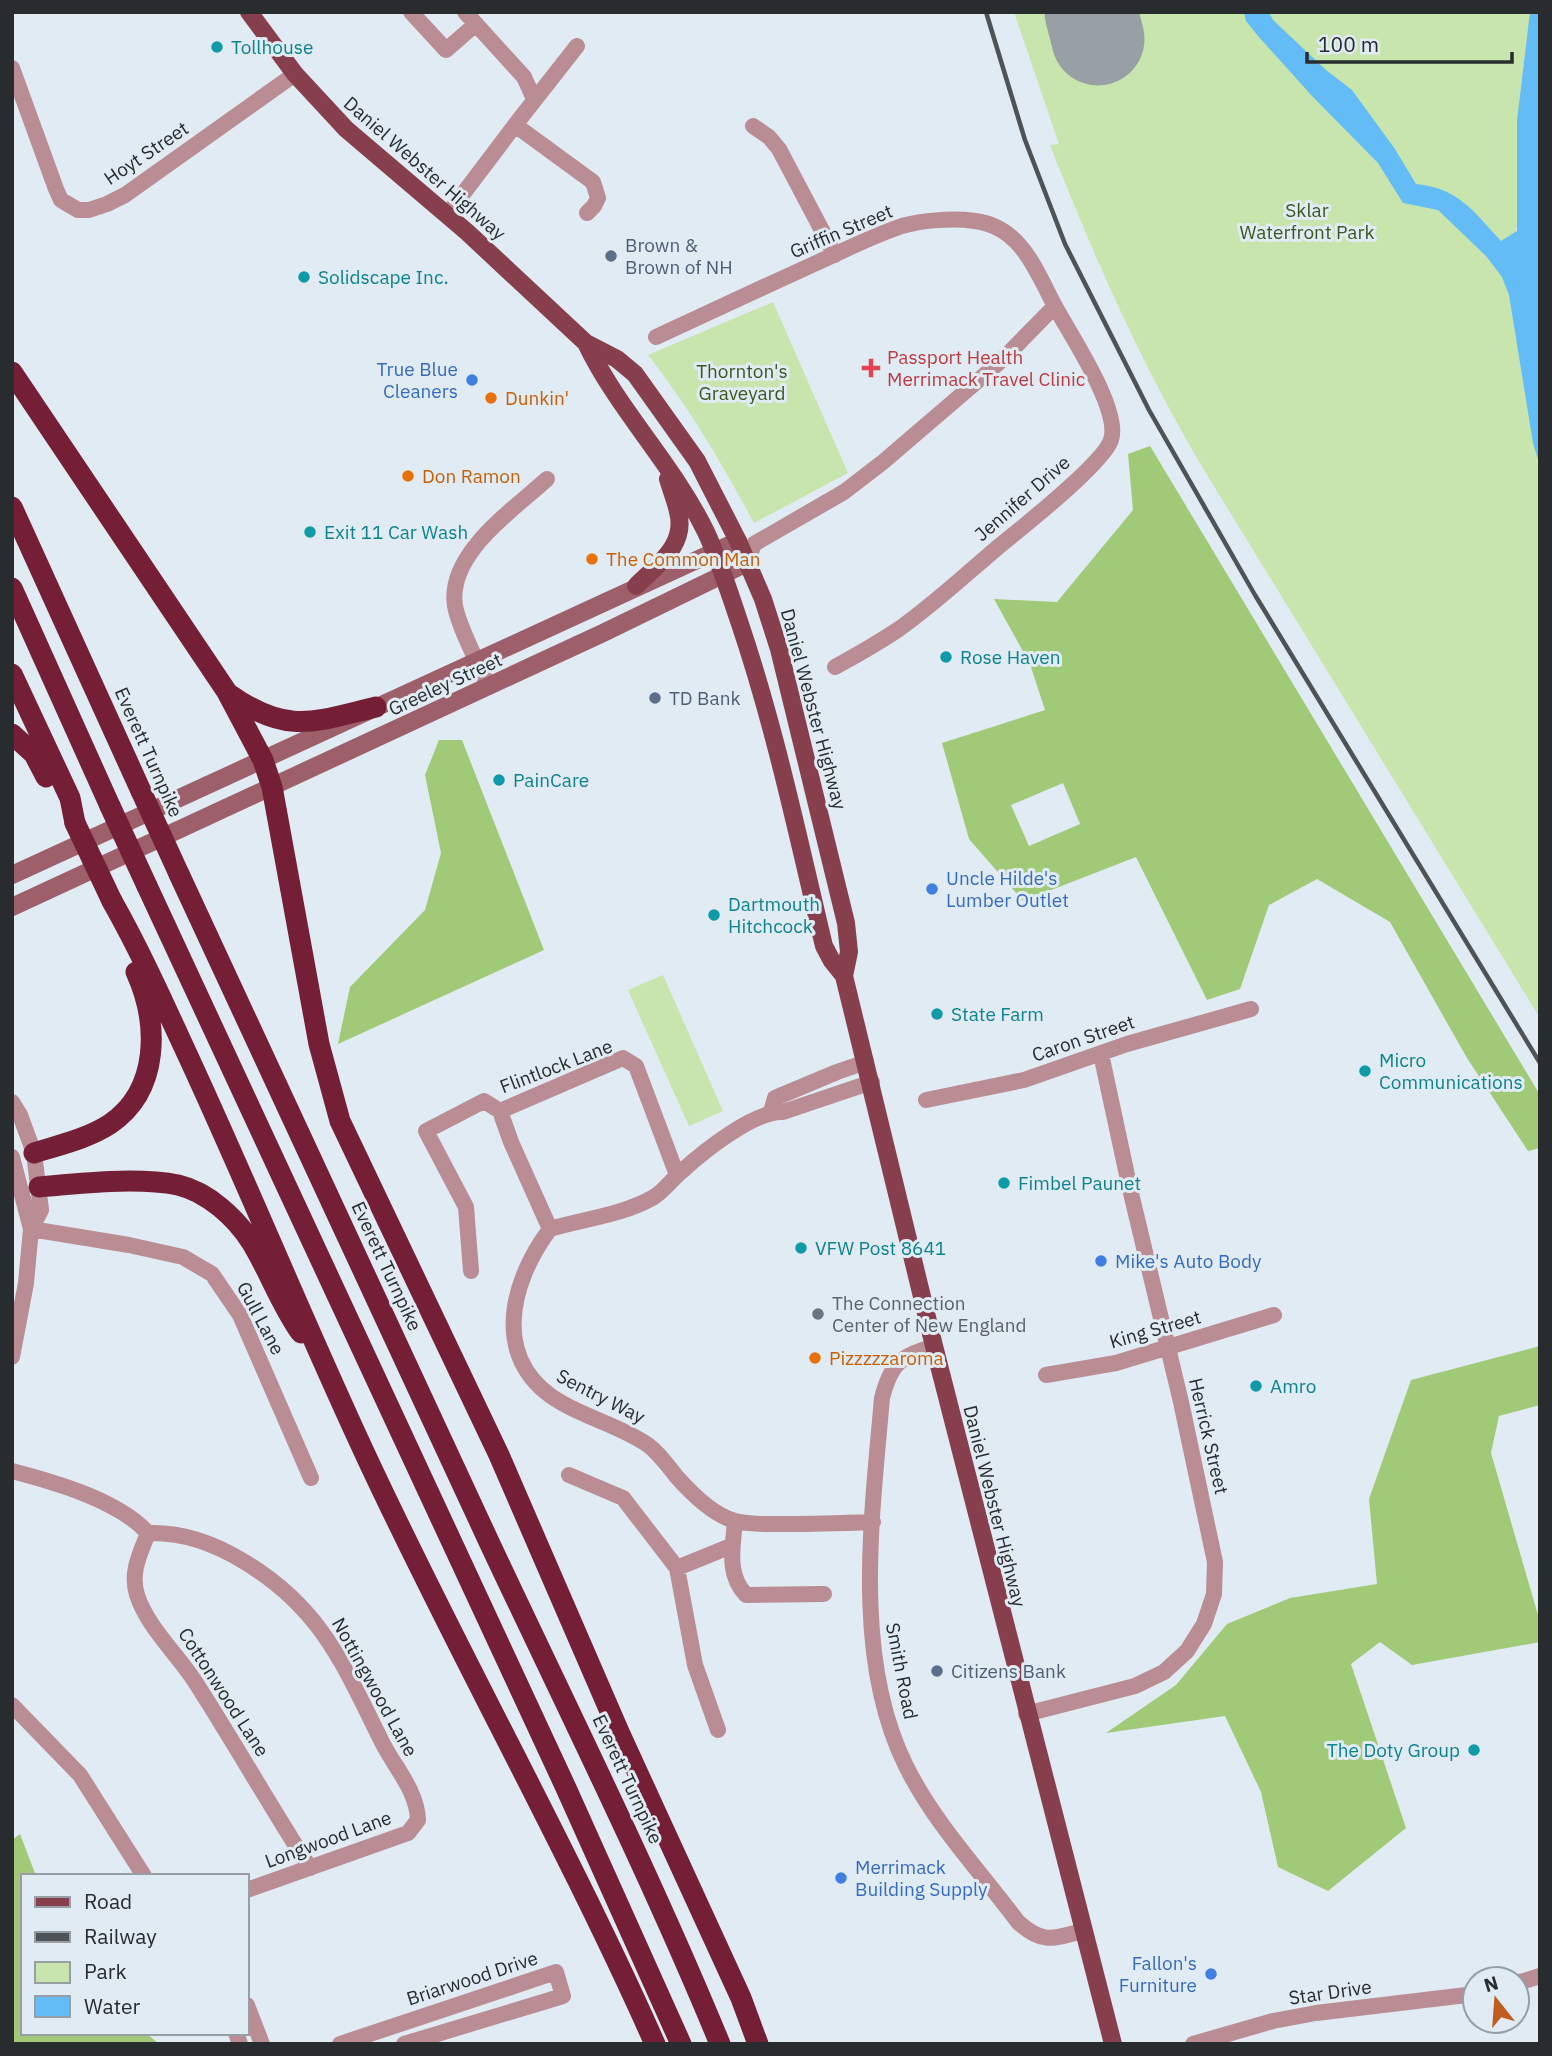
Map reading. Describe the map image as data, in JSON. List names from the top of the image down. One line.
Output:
{"streets":{"highway":["Everett Turnpike"],"main road":["Daniel Webster Highway","Greeley Street"],"street":["Hoyt Street","Griffin Street","Jennifer Drive","Caron Street","Flintlock Lane","Gull Lane","King Street","Sentry Way","Herrick Street","Smith Road","Nottingwood Lane","Cottonwood Lane","Longwood Lane","Briarwood Drive","Star Drive"]},"crossings":[["Hoyt Street","Daniel Webster Highway"],["Daniel Webster Highway","Greeley Street"],["Daniel Webster Highway","Herrick Street"],["Daniel Webster Highway","Smith Road"],["Griffin Street","Jennifer Drive"],["Griffin Street","Greeley Street"],["Jennifer Drive","Greeley Street"],["Caron Street","Herrick Street"],["King Street","Herrick Street"],["Sentry Way","Smith Road"],["Nottingwood Lane","Cottonwood Lane"],["Nottingwood Lane","Longwood Lane"],["Cottonwood Lane","Longwood Lane"]],"parks":["Sklar Waterfront Park","Thornton's Graveyard"],"places":{"other":["Tollhouse","Brown & Brown of NH","Solidscape Inc.","True Blue Cleaners","Dunkin'","Don Ramon","Exit 11 Car Wash","The Common Man","Rose Haven","TD Bank","PainCare","Uncle Hilde's Lumber Outlet","Dartmouth Hitchcock","State Farm","Micro Communications","Fimbel Paunet","VFW Post 8641","Mike's Auto Body","The Connection Center of New England","Pizzzzzaroma","Amro","Citizens Bank","The Doty Group","Merrimack Building Supply","Fallon's Furniture"],"health":["Passport Health Merrimack Travel Clinic"]},"legend":["Road","Railway","Park","Water"],"scale_bar":"100 m","north":"top"}
